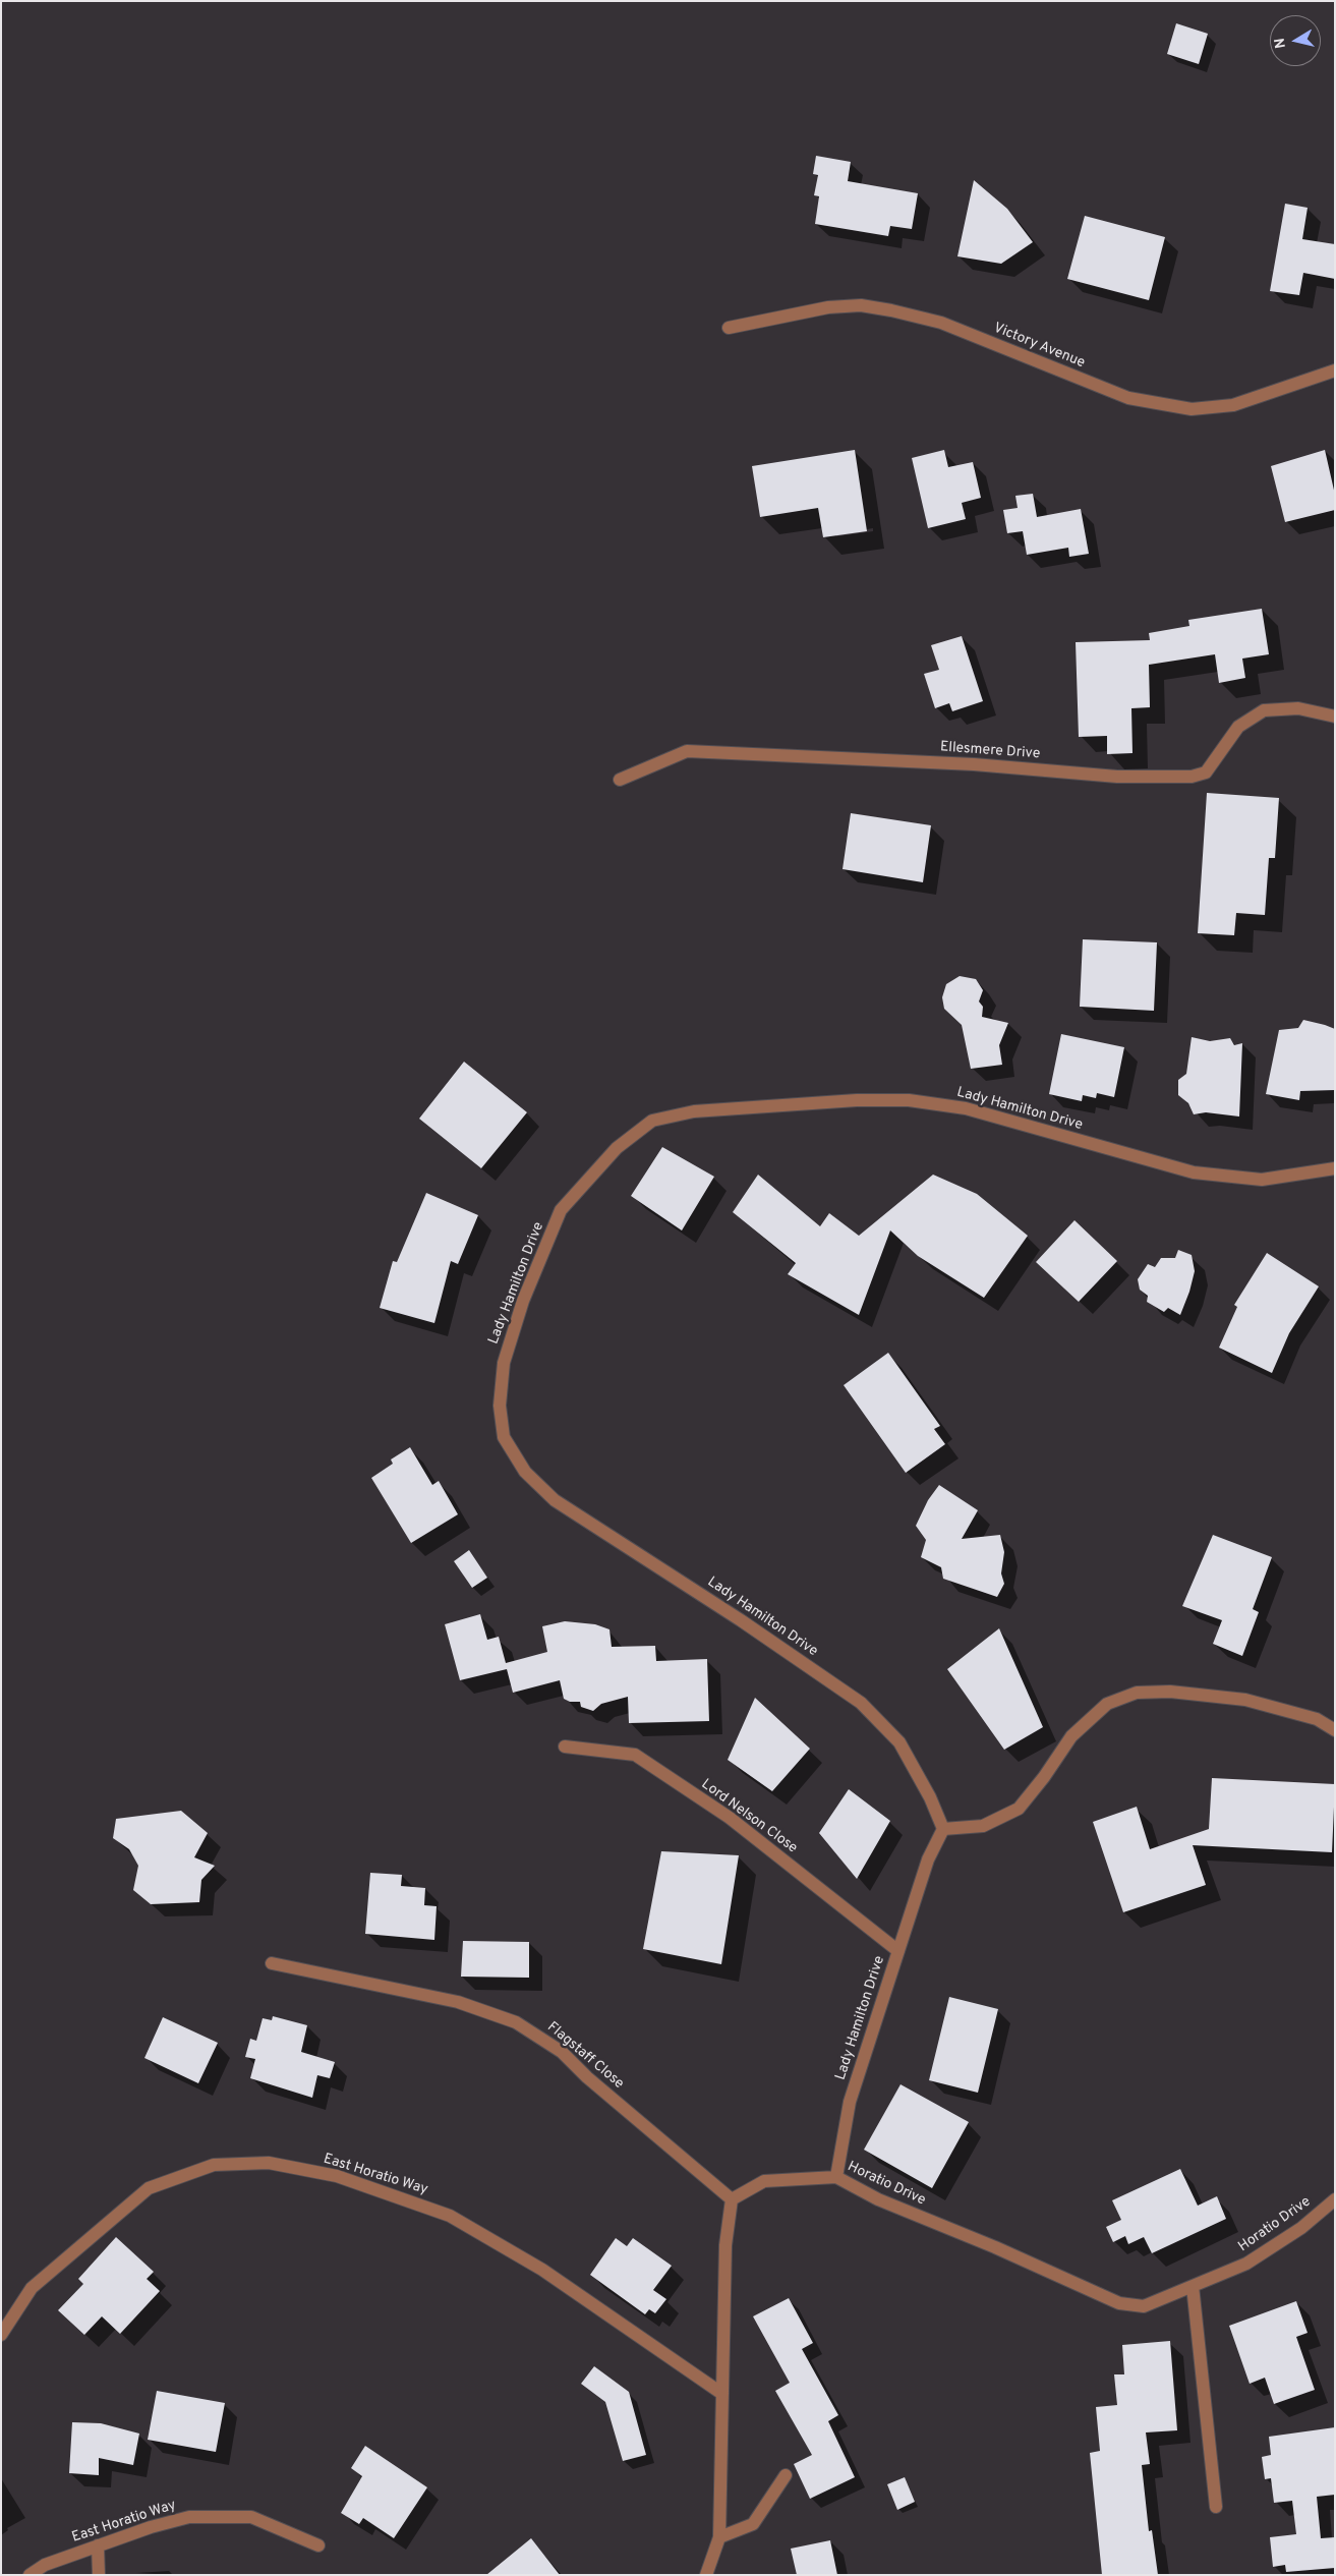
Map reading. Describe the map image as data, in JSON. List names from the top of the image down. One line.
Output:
{"streets":{"street":["Victory Avenue","Ellesmere Drive","Lady Hamilton Drive","Lord Nelson Close","Flagstaff Close","East Horatio Way","Horatio Drive"]},"crossings":[["Lady Hamilton Drive","Lord Nelson Close"],["Lady Hamilton Drive","Horatio Drive"],["Flagstaff Close","Horatio Drive"]],"north":"left"}
